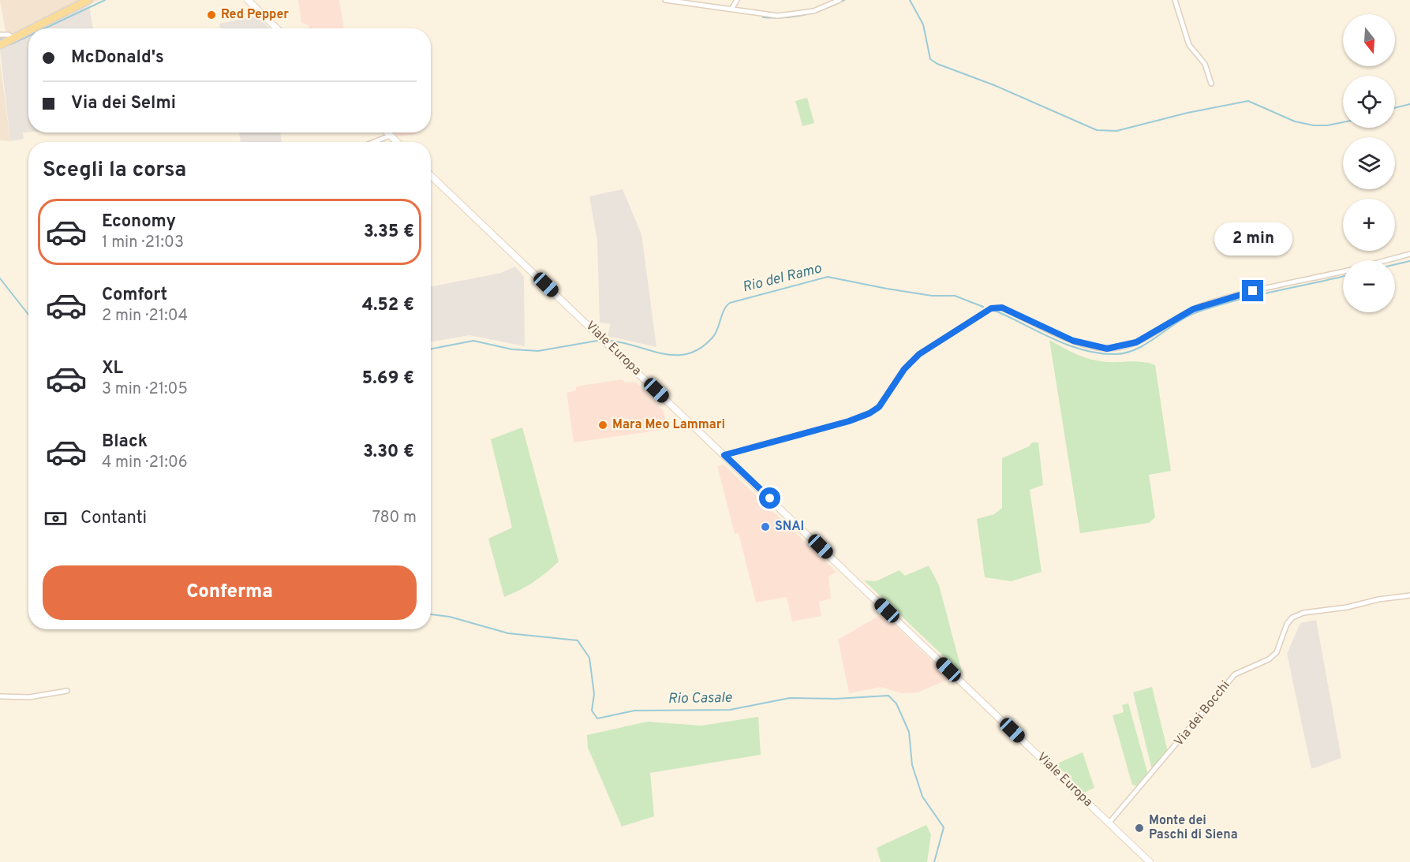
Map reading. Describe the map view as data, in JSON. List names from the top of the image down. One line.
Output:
{"streets":{"main road":["Viale Europa"],"street":["Via dei Bocchi"]},"crossings":[["Viale Europa","Via dei Bocchi"]],"water":["Rio del Ramo","Rio Casale"],"places":["Red Pepper","Mara Meo Lammari","SNAI","Monte dei Paschi di Siena"],"north":"bottom","page":{"map_buttons":["+","−"],"banner":["McDonald's","Via dei Selmi"],"heading":"Scegli la corsa","list":[{"name":"Economy","note":"1 min · 21:03","value":"3.35 €"},{"name":"Comfort","note":"2 min · 21:04","value":"4.52 €"},{"name":"XL","note":"3 min · 21:05","value":"5.69 €"},{"name":"Black","note":"4 min · 21:06","value":"3.30 €"}],"bubble":"2 min","pay":["Contanti","780 m"],"buttons":"Conferma"}}
